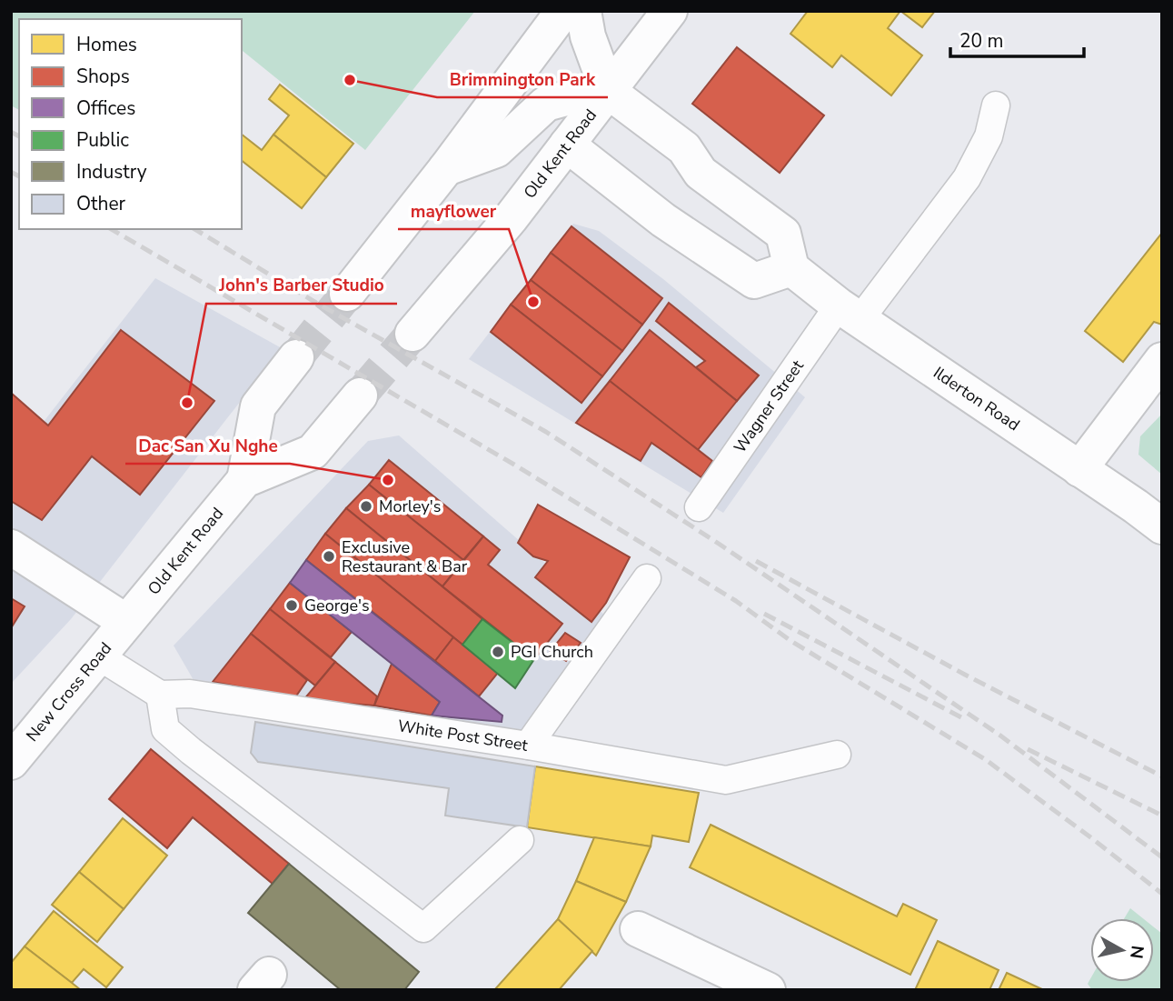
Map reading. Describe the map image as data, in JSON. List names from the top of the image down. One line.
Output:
{"streets":{"main road":["Old Kent Road","Ilderton Road","New Cross Road"],"lane":["Wagner Street","White Post Street"]},"crossings":[["Old Kent Road","New Cross Road"],["Ilderton Road","Wagner Street"]],"places":["Brimmington Park","mayflower","John's Barber Studio","Dac San Xu Nghe","Morley's","Exclusive Restaurant & Bar","George's","PGI Church"],"legend":["Homes","Shops","Offices","Public","Industry","Other"],"scale_bar":"20 m","north":"right"}
